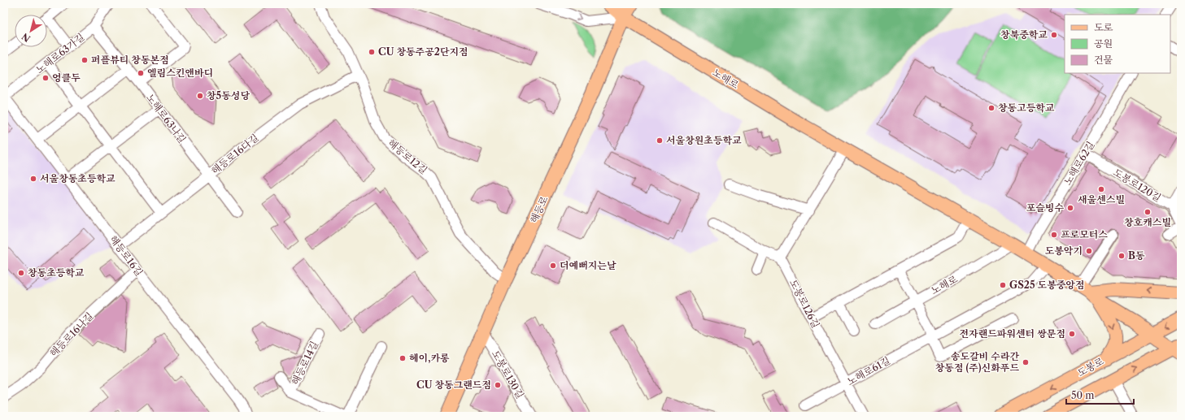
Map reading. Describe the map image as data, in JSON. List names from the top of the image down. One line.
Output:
{"streets":{"main road":["노해로","해등로","도봉로"],"street":["노해로63가길","노해로63나길","해등로16다길","해등로12길","노해로62길","도봉로120길","해등로16길","도봉로126길","해등로16나길","해등로14길","노해로61길","도봉로130길"]},"crossings":[["노해로63가길","노해로63나길"],["노해로63가길","해등로16길"],["노해로","노해로62길"],["노해로","해등로"],["노해로","도봉로"],["노해로","노해로61길"],["노해로63나길","해등로16다길"],["해등로16다길","해등로12길"],["해등로16다길","해등로16길"],["해등로12길","해등로"],["노해로62길","도봉로120길"],["해등로","도봉로130길"],["해등로16길","해등로16나길"],["도봉로126길","노해로61길"]],"places":["창북중학교","CU 창동주공2단지점","퍼플뷰티 창동본점","엘림스킨앤바디","엉클두","창5동성당","창동고등학교","서울창원초등학교","서울창동초등학교","새울센스빌","포슬빙수","창호캐스빌","프로모터스","도봉악기","B동","더예뻐지는날","창동초등학교","GS25 도봉중앙점","전자랜드파워센터 쌍문점","헤이,카롱","송도갈비 수라간 창동점 (주)신화푸드","CU 창동그랜드점"],"legend":["도로","공원","건물"],"scale_bar":"50 m","north":"bottom left"}
